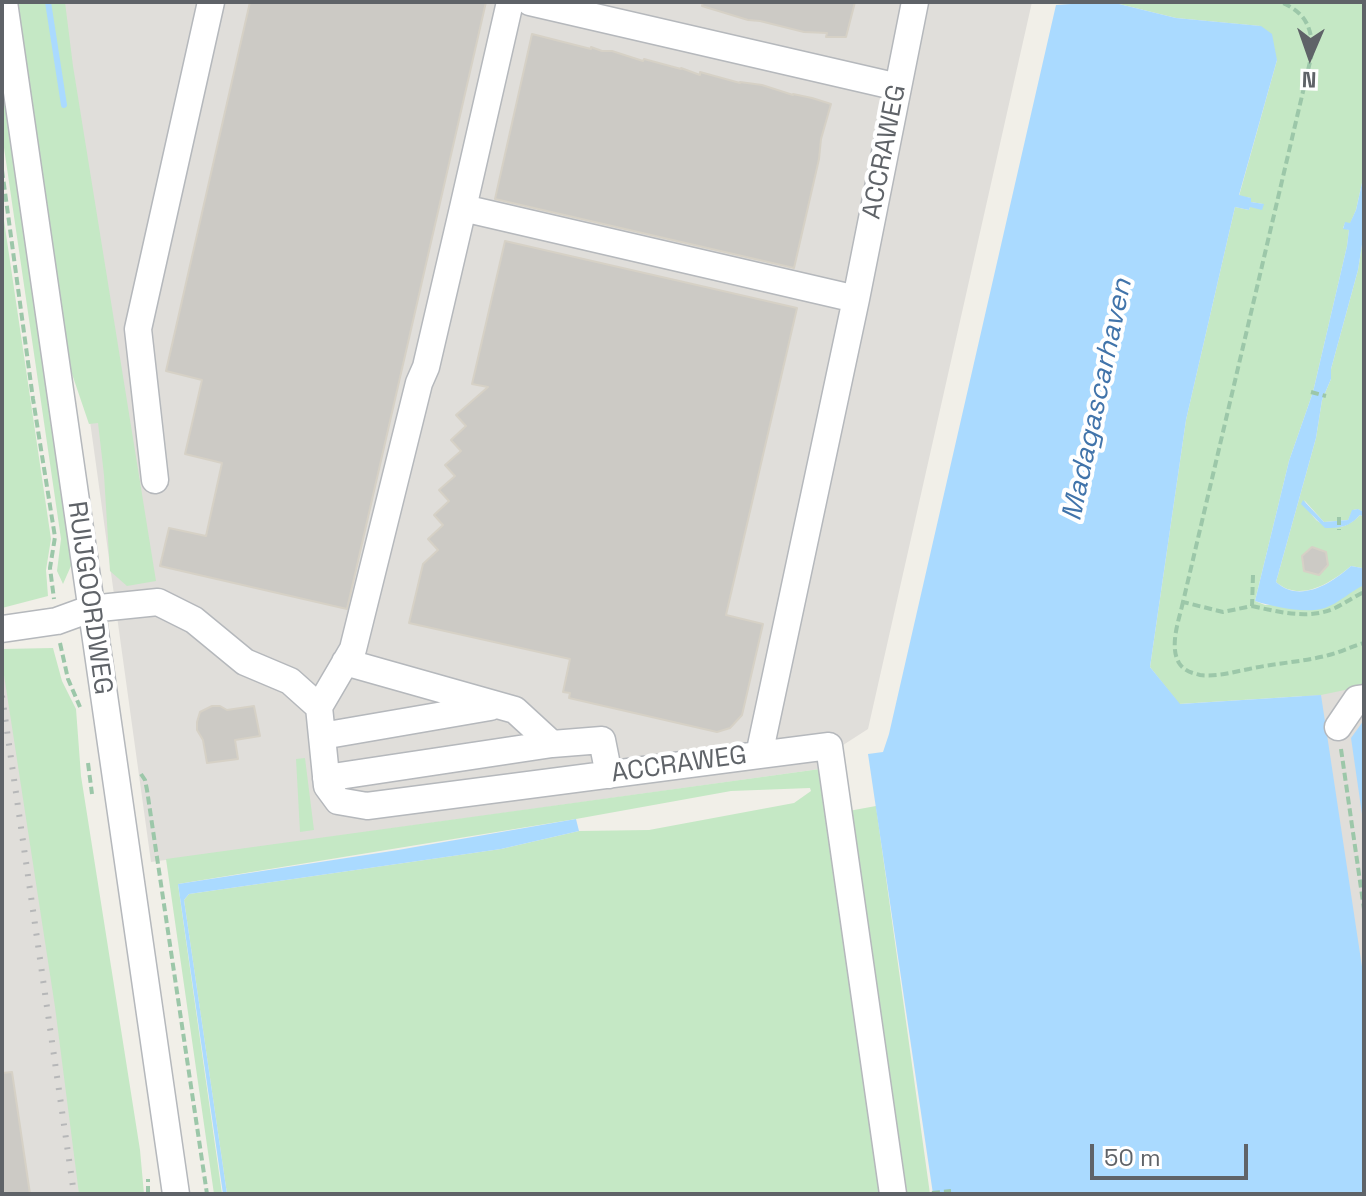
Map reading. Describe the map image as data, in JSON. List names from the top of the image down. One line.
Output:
{"streets":{"street":["ACCRAWEG","RUIJGOORDWEG"]},"water":["Madagascarhaven"],"scale_bar":"50 m","north":"bottom"}
